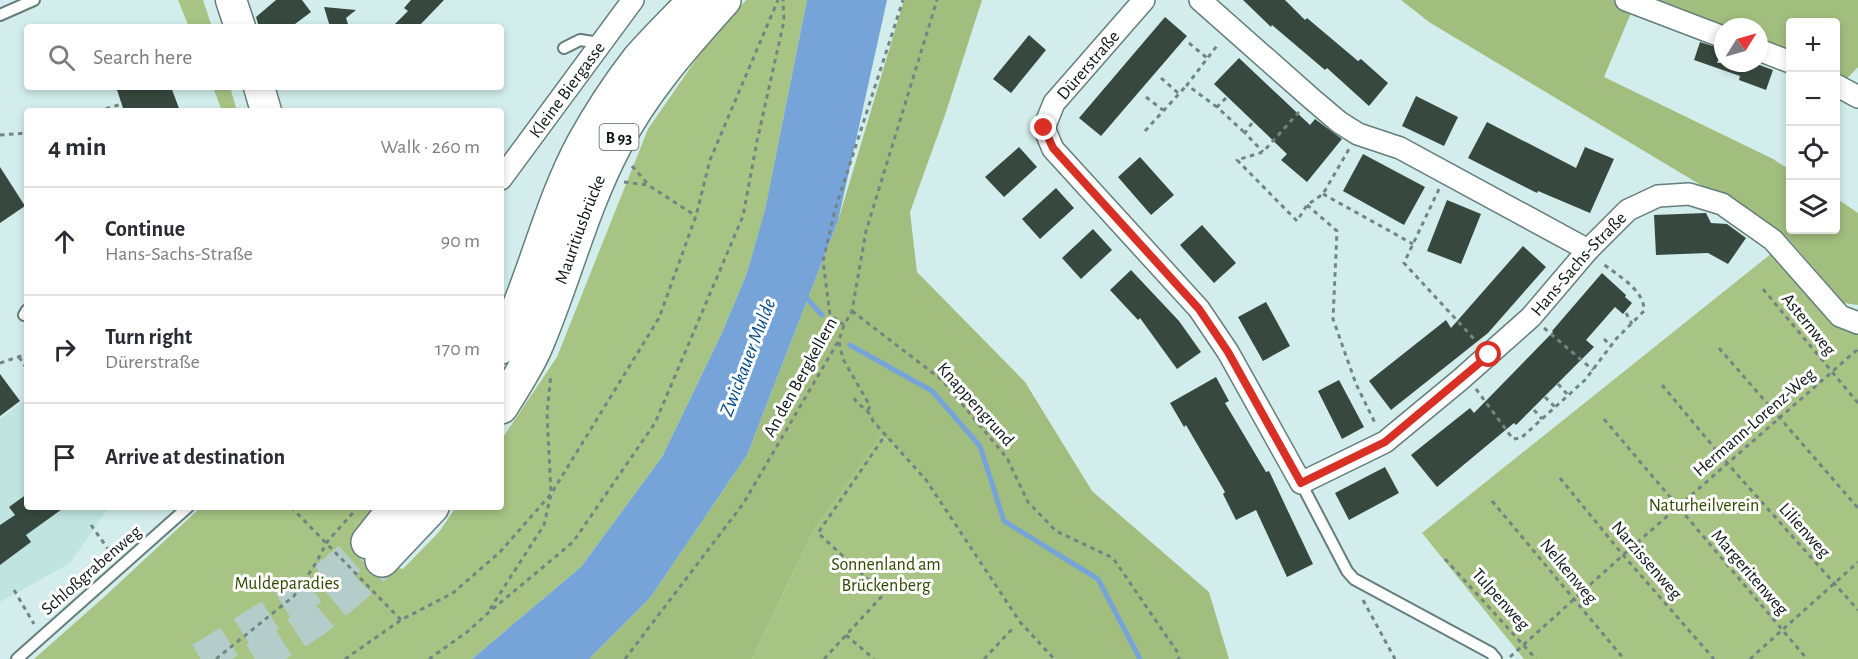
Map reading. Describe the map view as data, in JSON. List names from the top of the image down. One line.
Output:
{"streets":{"main road":["B 93","Mauritiusbrücke"],"street":["Dürerstraße","Kleine Biergasse","Hans-Sachs-Straße"],"lane":["Schloßgrabenweg"],"path":["Asternweg","An den Bergkellern","Knappengrund","Hermann-Lorenz-Weg","Lilienweg","Narzissenweg","Nelkenweg","Margeritenweg","Tulpenweg"]},"crossings":[["Dürerstraße","Hans-Sachs-Straße"],["B 93","Mauritiusbrücke"],["Asternweg","Hermann-Lorenz-Weg"],["An den Bergkellern","Knappengrund"],["Hermann-Lorenz-Weg","Lilienweg"],["Hermann-Lorenz-Weg","Narzissenweg"],["Hermann-Lorenz-Weg","Nelkenweg"],["Hermann-Lorenz-Weg","Margeritenweg"],["Hermann-Lorenz-Weg","Tulpenweg"]],"water":["Zwickauer Mulde"],"parks":["Naturheilverein","Sonnenland am Brückenberg","Muldeparadies"],"north":"top right","page":{"map_buttons":["+","−"],"search":"Search here","heading":["4 min","Walk · 260 m"],"list":[["Continue","Hans-Sachs-Straße","90 m"],["Turn right","Dürerstraße","170 m"],"Arrive at destination"]}}
